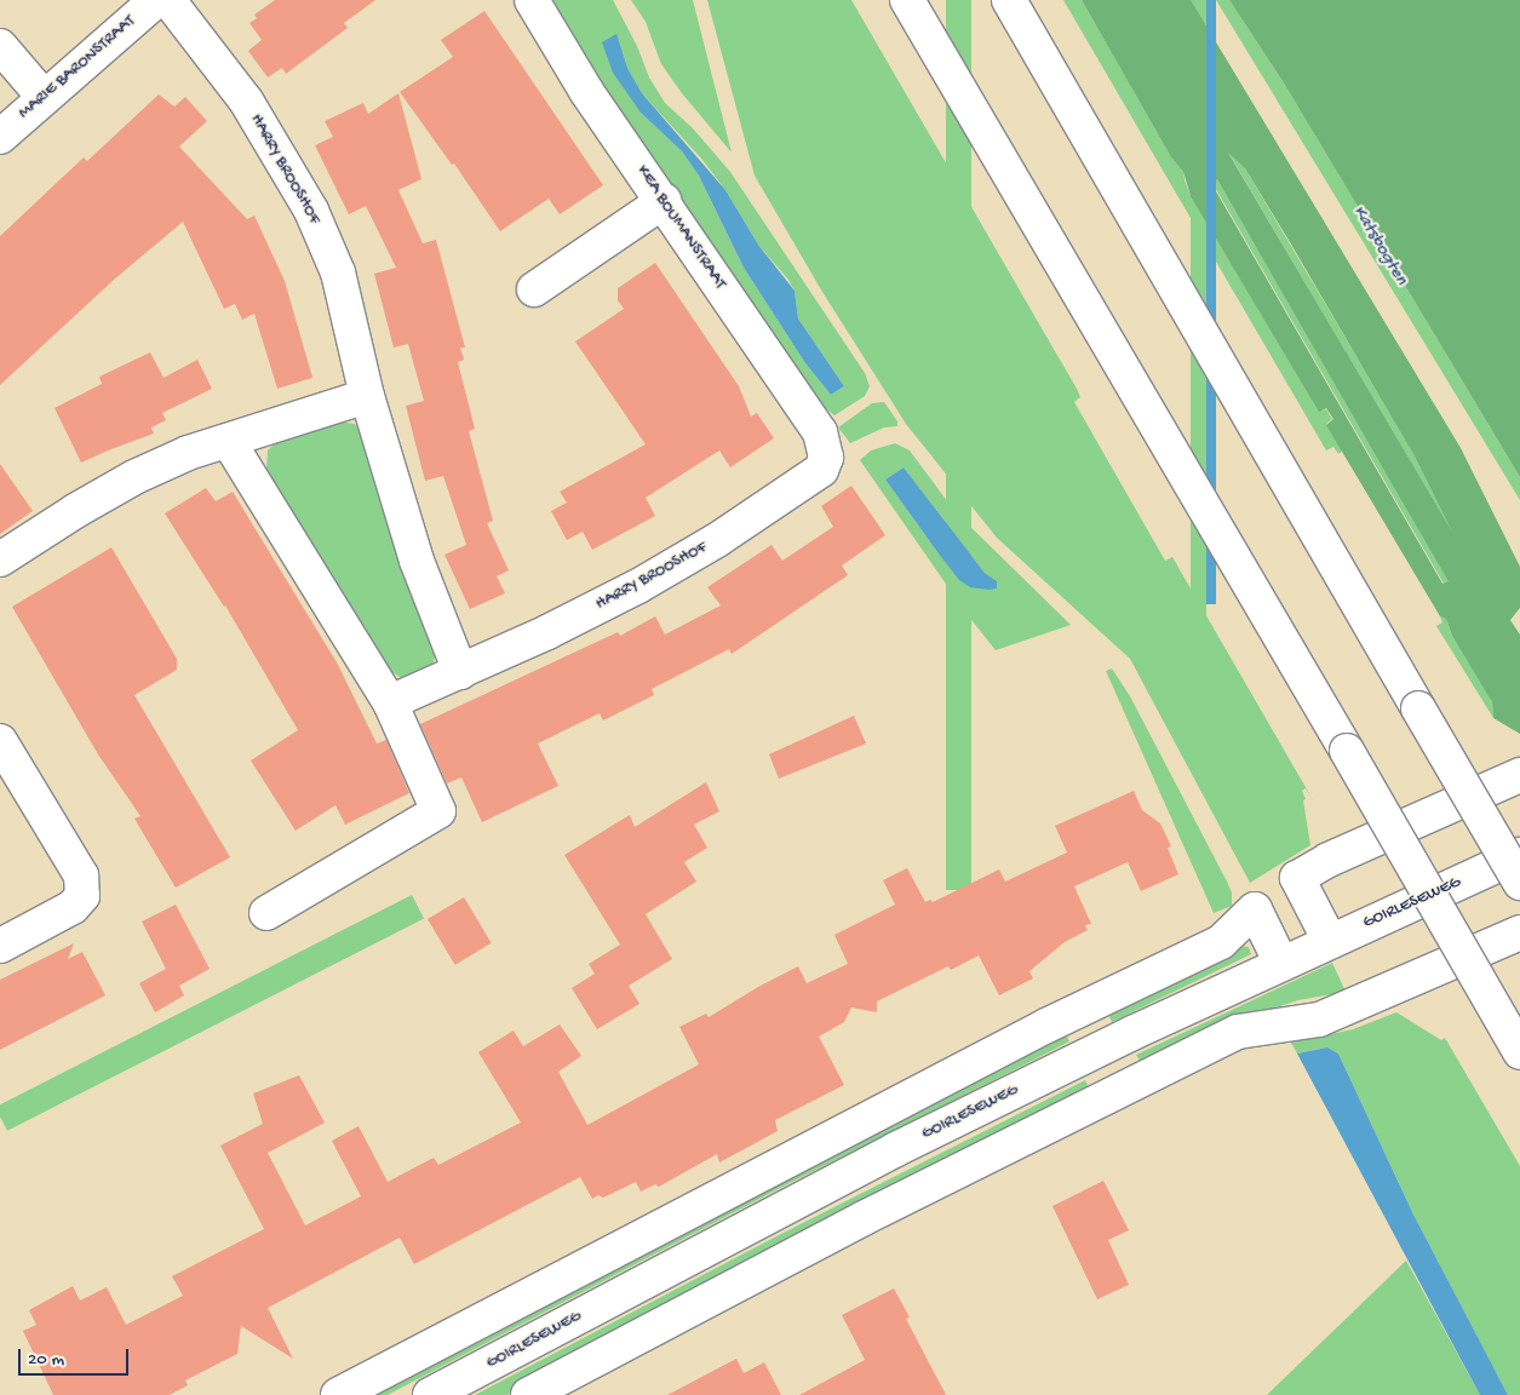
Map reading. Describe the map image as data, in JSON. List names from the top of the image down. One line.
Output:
{"streets":{"main road":["MARIE BARONSTRAAT","HARRY BROOSHOF","KEA BOUMANSTRAAT","GOIRLESEWEG"]},"crossings":[["HARRY BROOSHOF","KEA BOUMANSTRAAT"]],"water":["Katsbogten"],"scale_bar":"20 m"}
